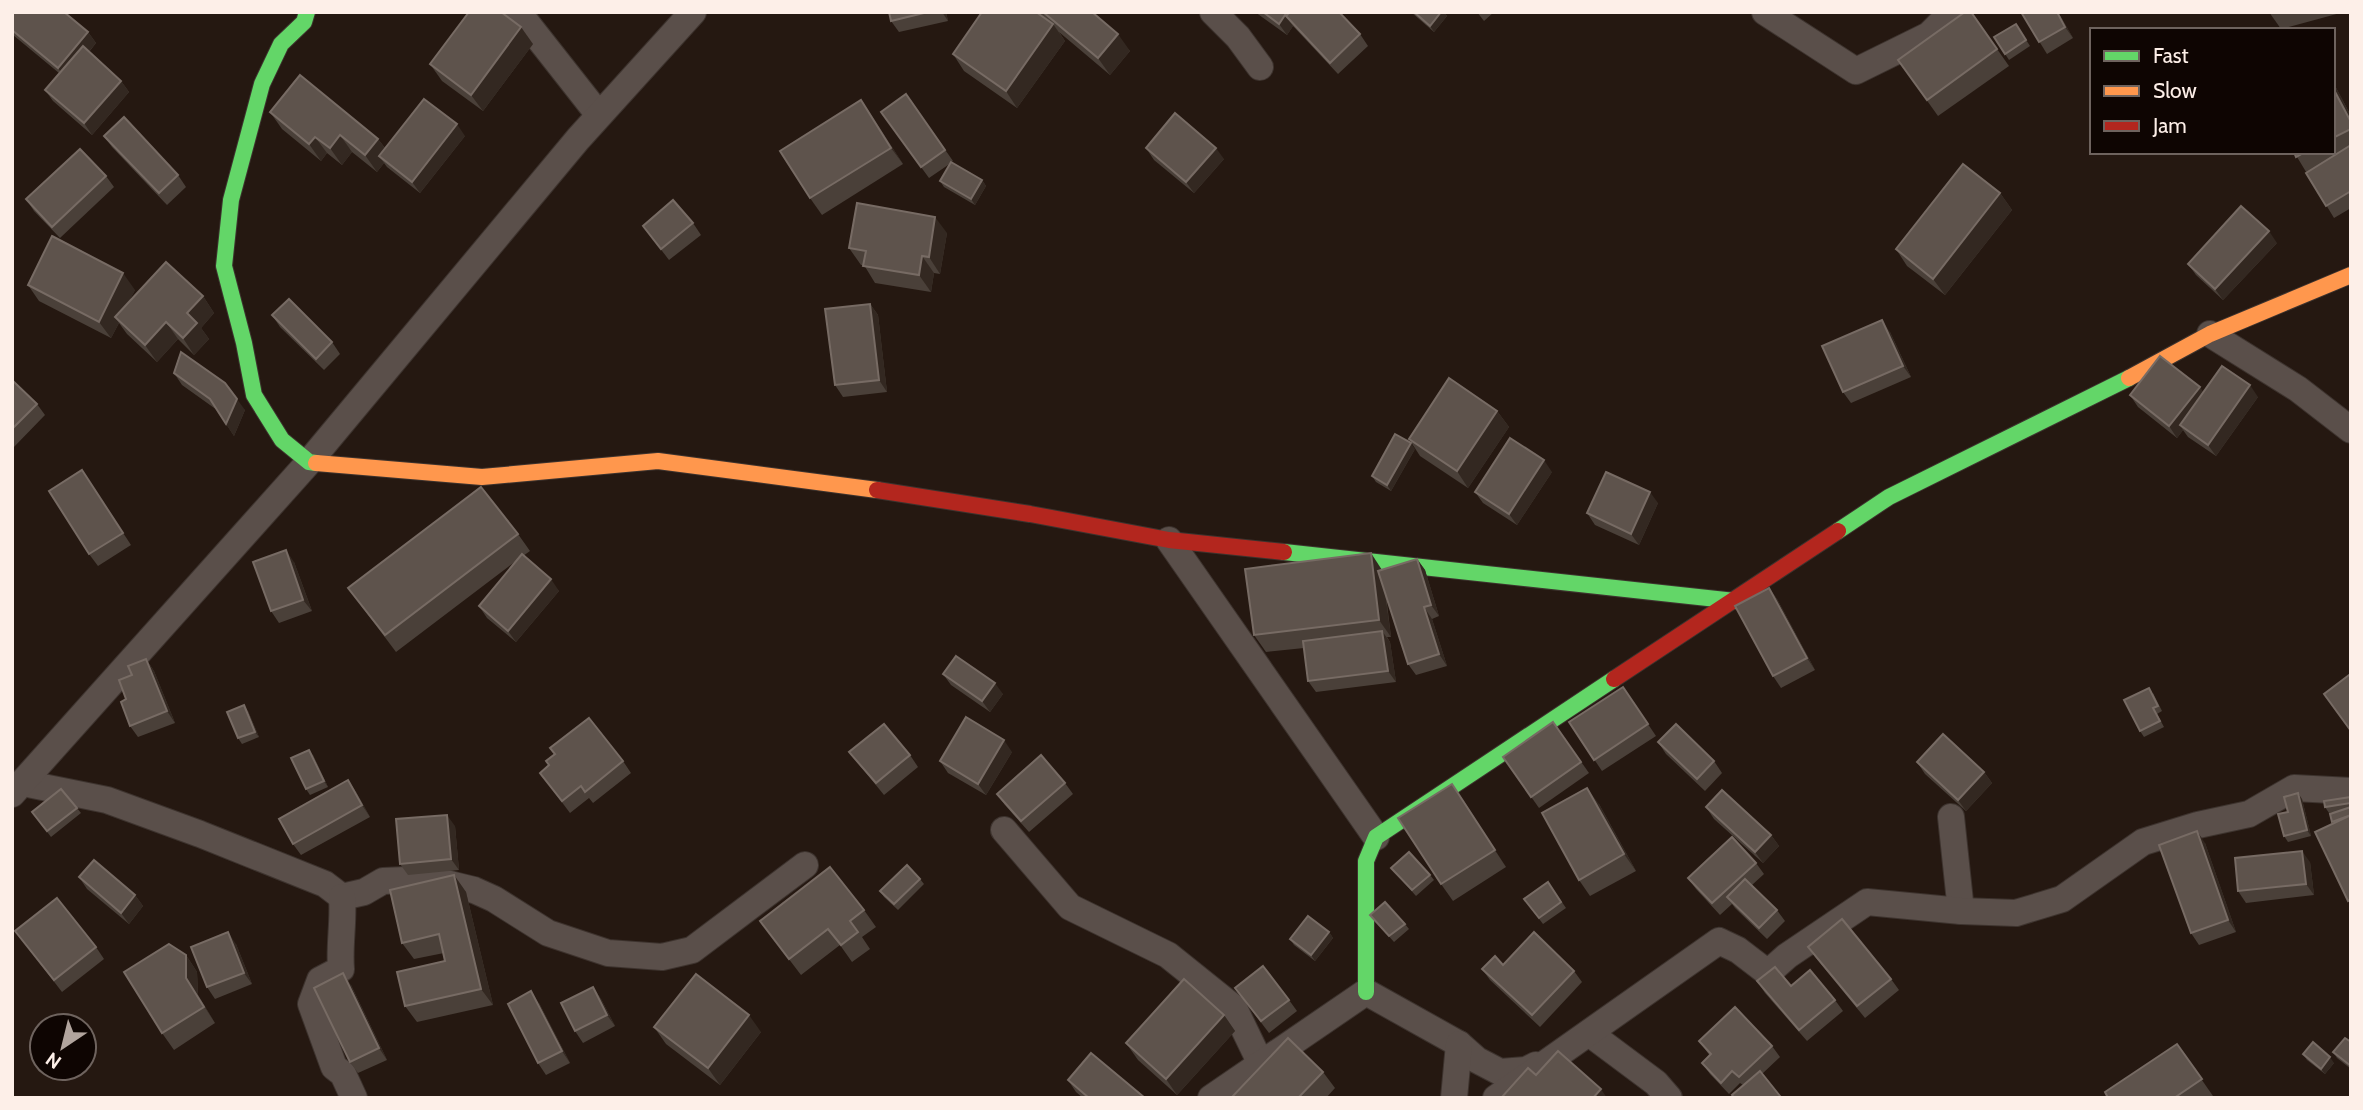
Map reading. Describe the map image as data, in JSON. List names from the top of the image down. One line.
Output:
{"legend":["Fast","Slow","Jam"],"north":"bottom left"}
